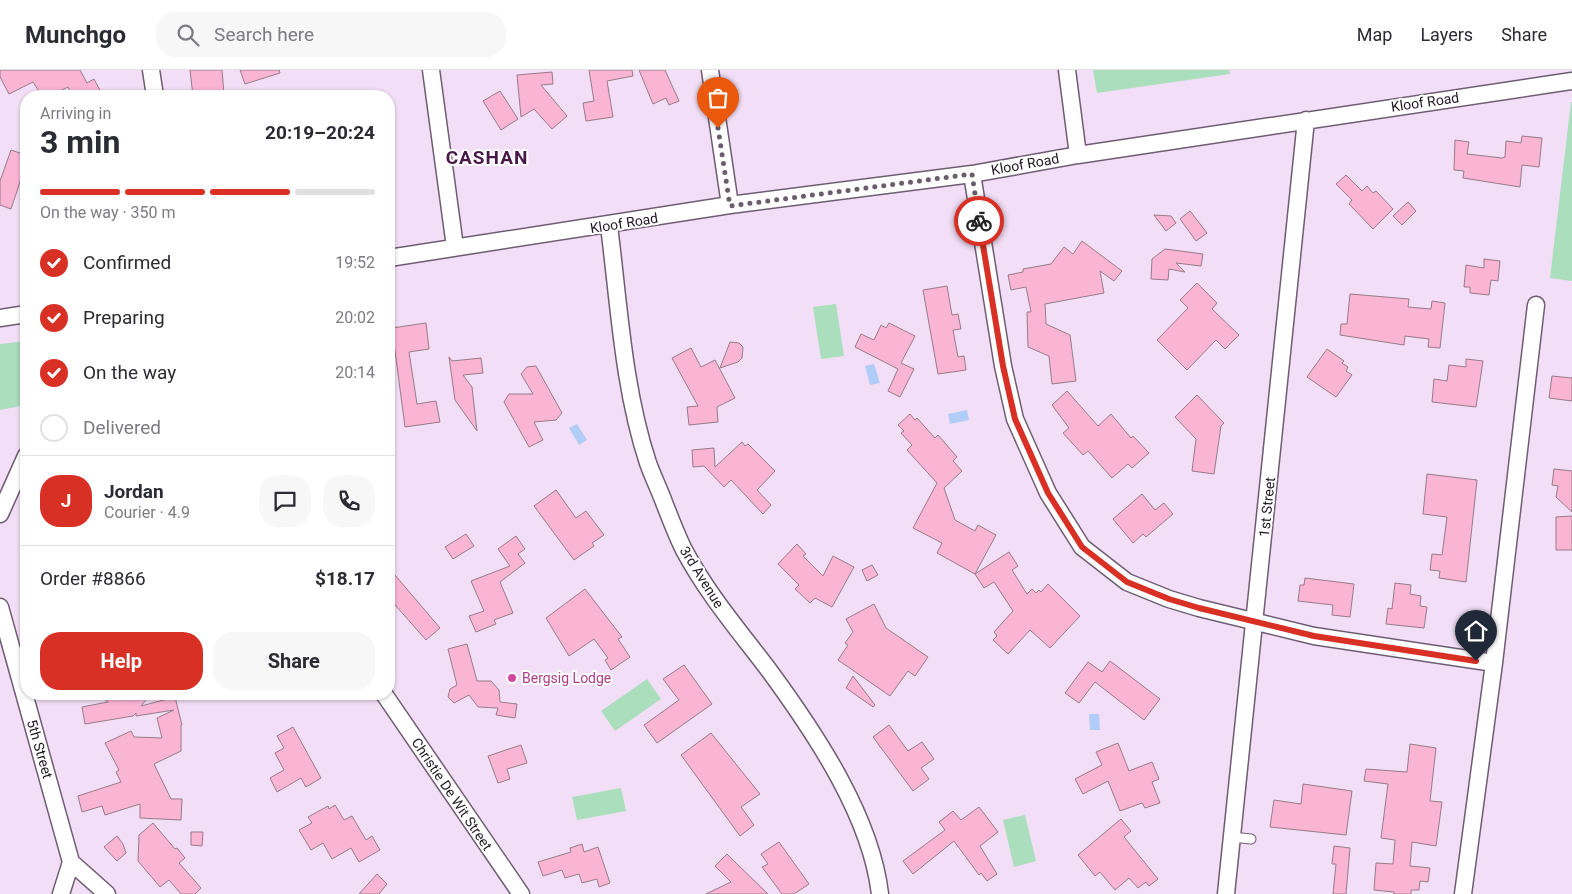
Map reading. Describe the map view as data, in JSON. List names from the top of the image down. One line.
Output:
{"streets":{"street":["Kloof Road","1st Street","3rd Avenue","5th Street","Christie De Wit Street"]},"crossings":[["Kloof Road","1st Street"],["Kloof Road","3rd Avenue"]],"districts":["CASHAN"],"places":["Bergsig Lodge"],"page":{"header":"Munchgo","search":"Search here","nav":["Map","Layers","Share"],"heading":["3 min","Arriving in","20:19–20:24"],"panel":["Jordan","Courier · 4.9","Order #8866","$18.17"],"bar":"On the way · 350 m","list":[["Confirmed","19:52"],["Preparing","20:02"],["On the way","20:14"],"Delivered"],"round":"J","buttons":["Help","Share"]}}
